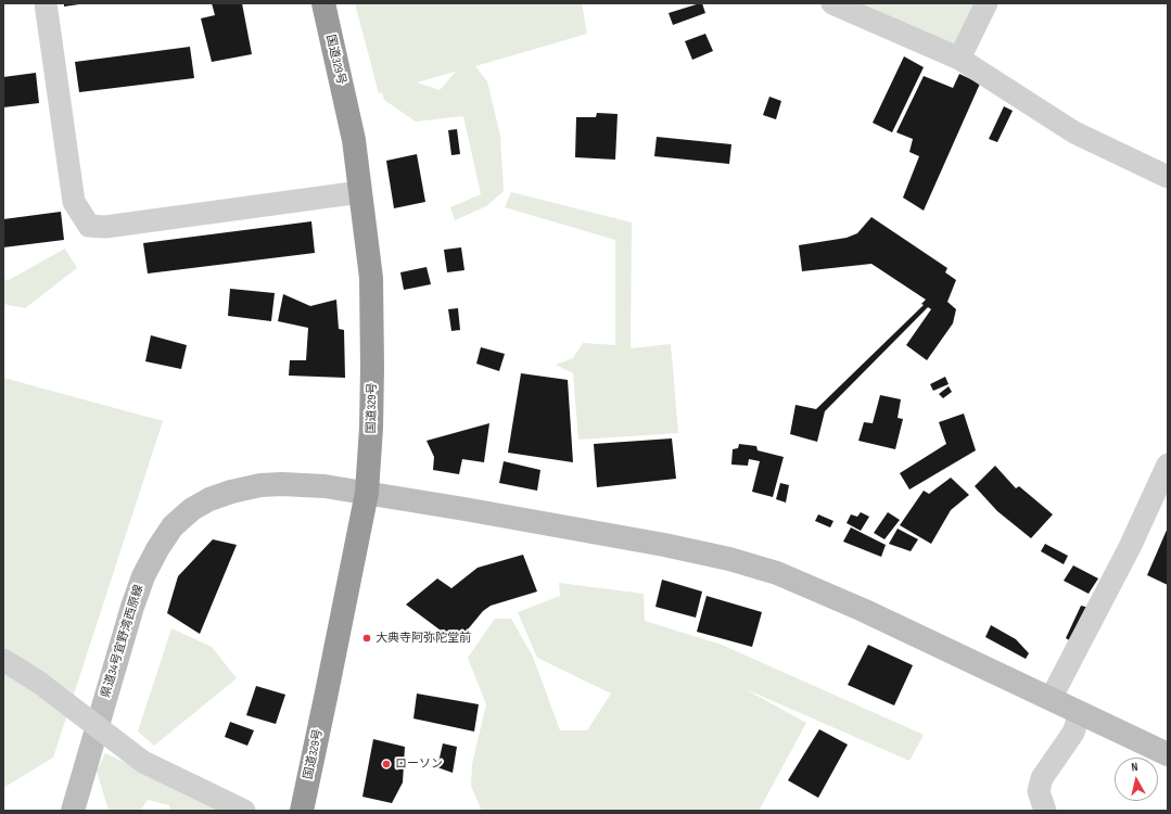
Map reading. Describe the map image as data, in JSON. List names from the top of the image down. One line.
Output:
{"streets":{"highway":["国道329号"],"street":["県道34号宜野湾西原線"]},"crossings":[["国道329号","県道34号宜野湾西原線"]],"places":["大典寺阿弥陀堂前","ローソン"],"north":"top"}
